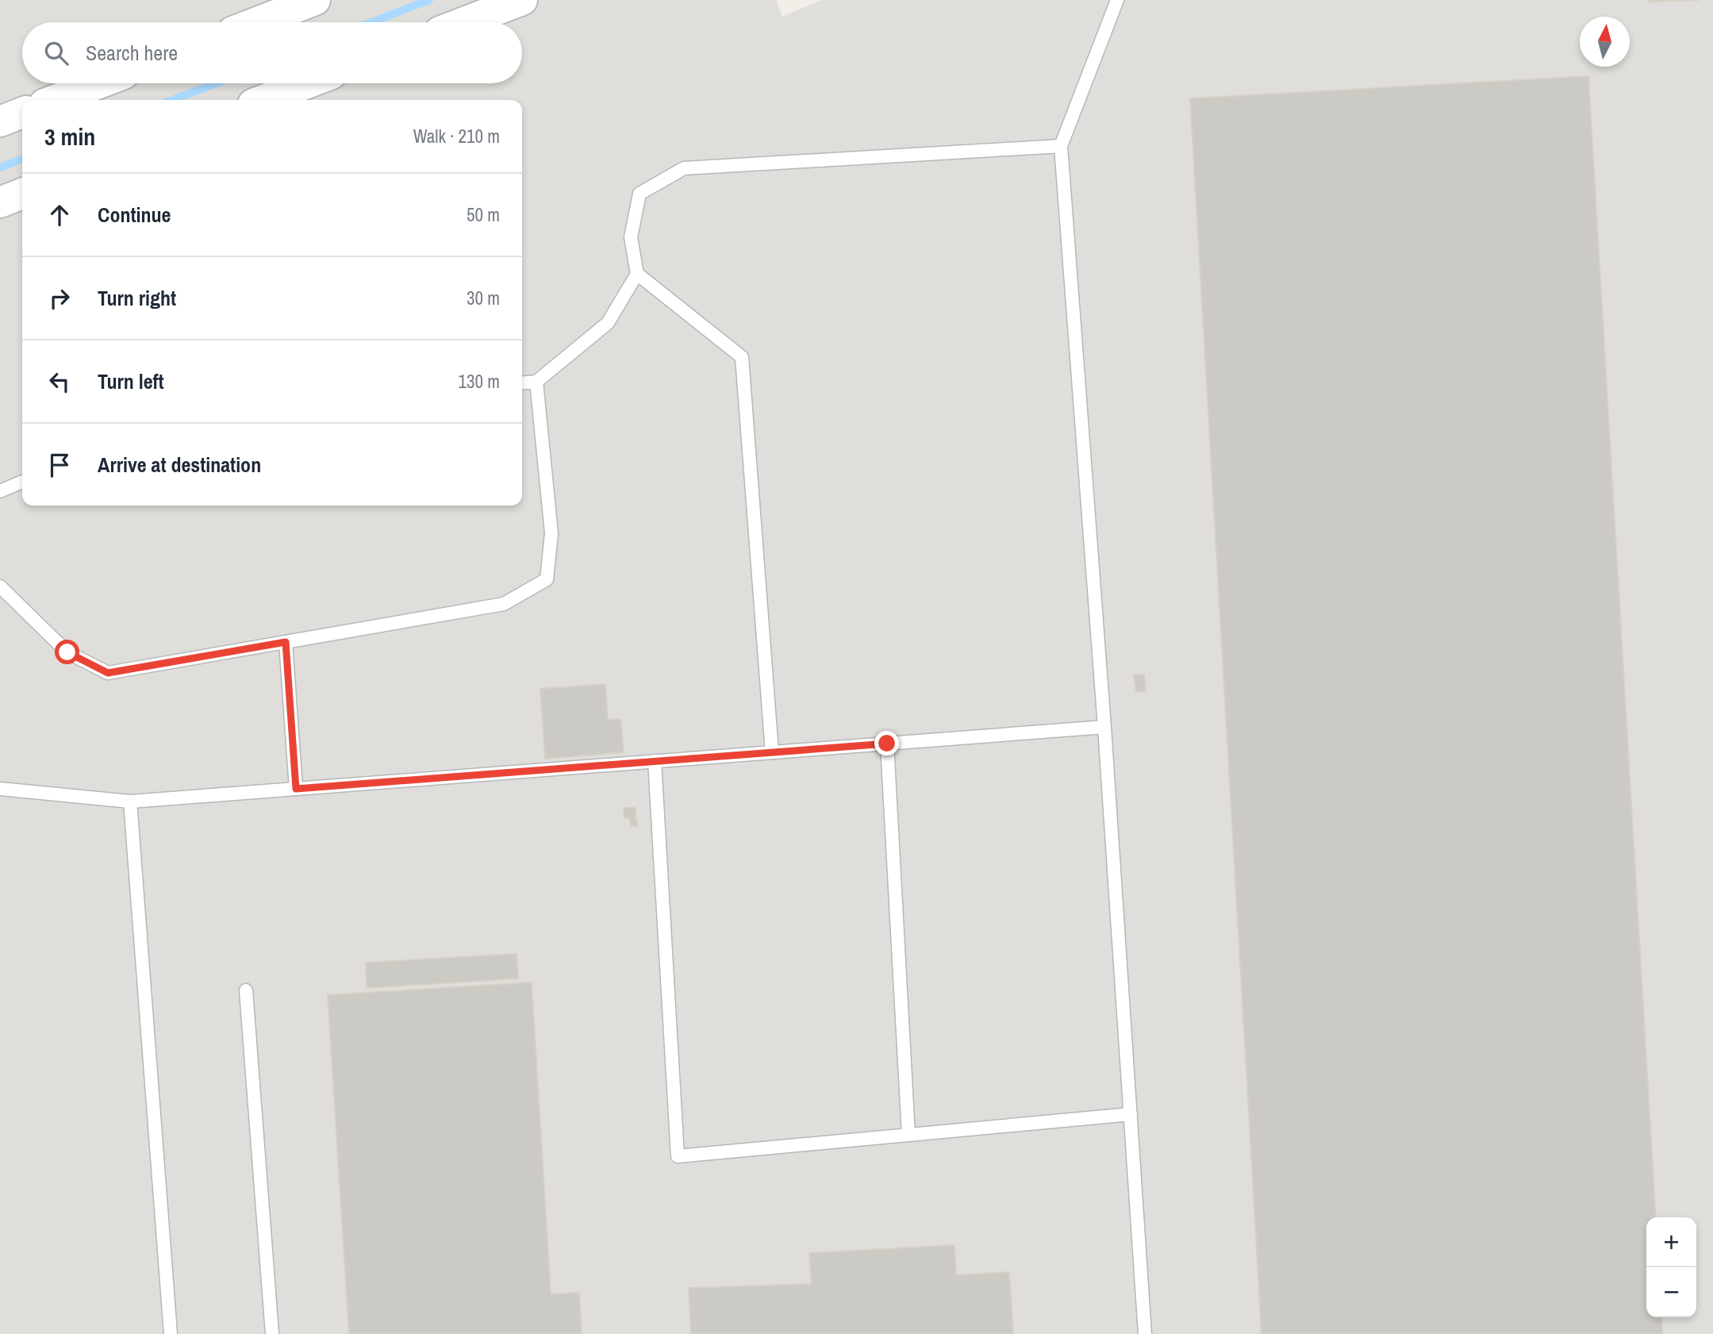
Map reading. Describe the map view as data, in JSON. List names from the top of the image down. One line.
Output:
{"north":"top","page":{"search":"Search here","heading":["3 min","Walk · 210 m"],"list":[["Continue","50 m"],["Turn right","30 m"],["Turn left","130 m"],"Arrive at destination"],"map_buttons":["+","−"]}}
